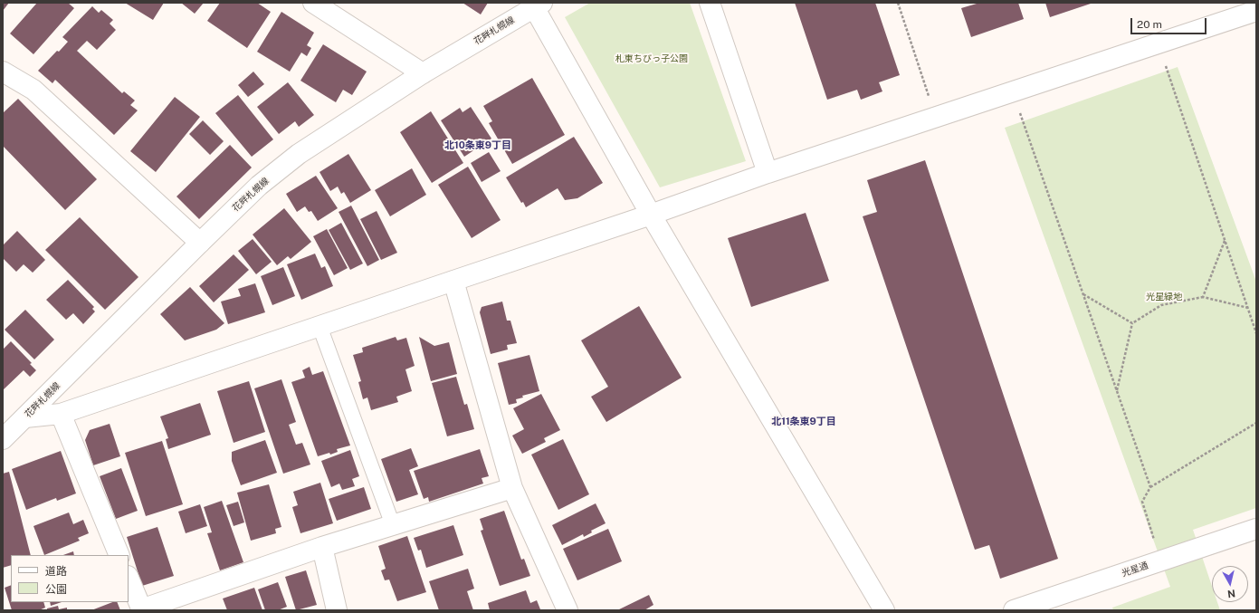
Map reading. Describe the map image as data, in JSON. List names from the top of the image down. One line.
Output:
{"streets":{"street":["花畔札幌線","光星通"]},"districts":["北10条東9丁目","北11条東9丁目"],"parks":["札東ちびっ子公園","光星緑地"],"legend":["道路","公園"],"scale_bar":"20 m","north":"bottom"}
